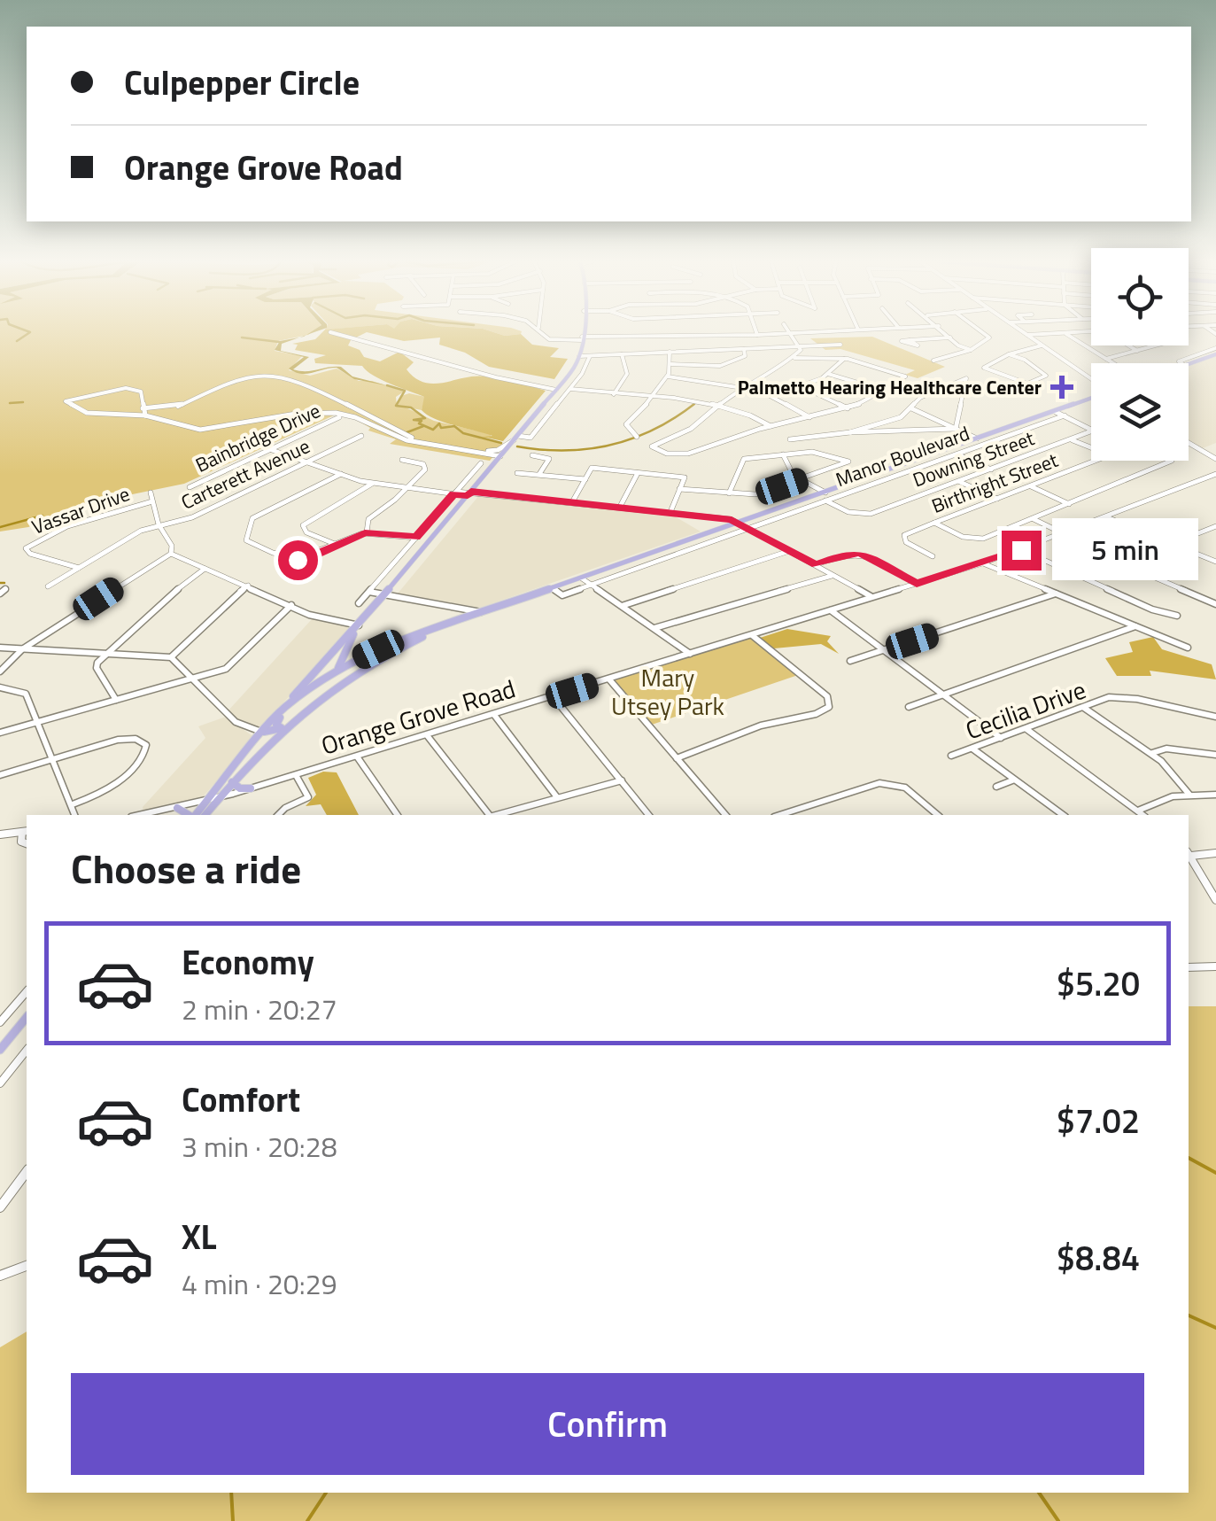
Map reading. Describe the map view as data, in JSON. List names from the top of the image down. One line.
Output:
{"streets":{"street":["Bainbridge Drive","Manor Boulevard","Downing Street","Carterett Avenue","Birthright Street","Vassar Drive","Cecilia Drive","Orange Grove Road"]},"crossings":[["Manor Boulevard","Downing Street"],["Carterett Avenue","Vassar Drive"]],"parks":["Mary Utsey Park"],"places":{"health":["Palmetto Hearing Healthcare Center"]},"page":{"banner":["Culpepper Circle","Orange Grove Road"],"bubble":"5 min","heading":"Choose a ride","list":[{"name":"Economy","note":"2 min · 20:27","value":"$5.20"},{"name":"Comfort","note":"3 min · 20:28","value":"$7.02"},{"name":"XL","note":"4 min · 20:29","value":"$8.84"}],"buttons":"Confirm"}}
